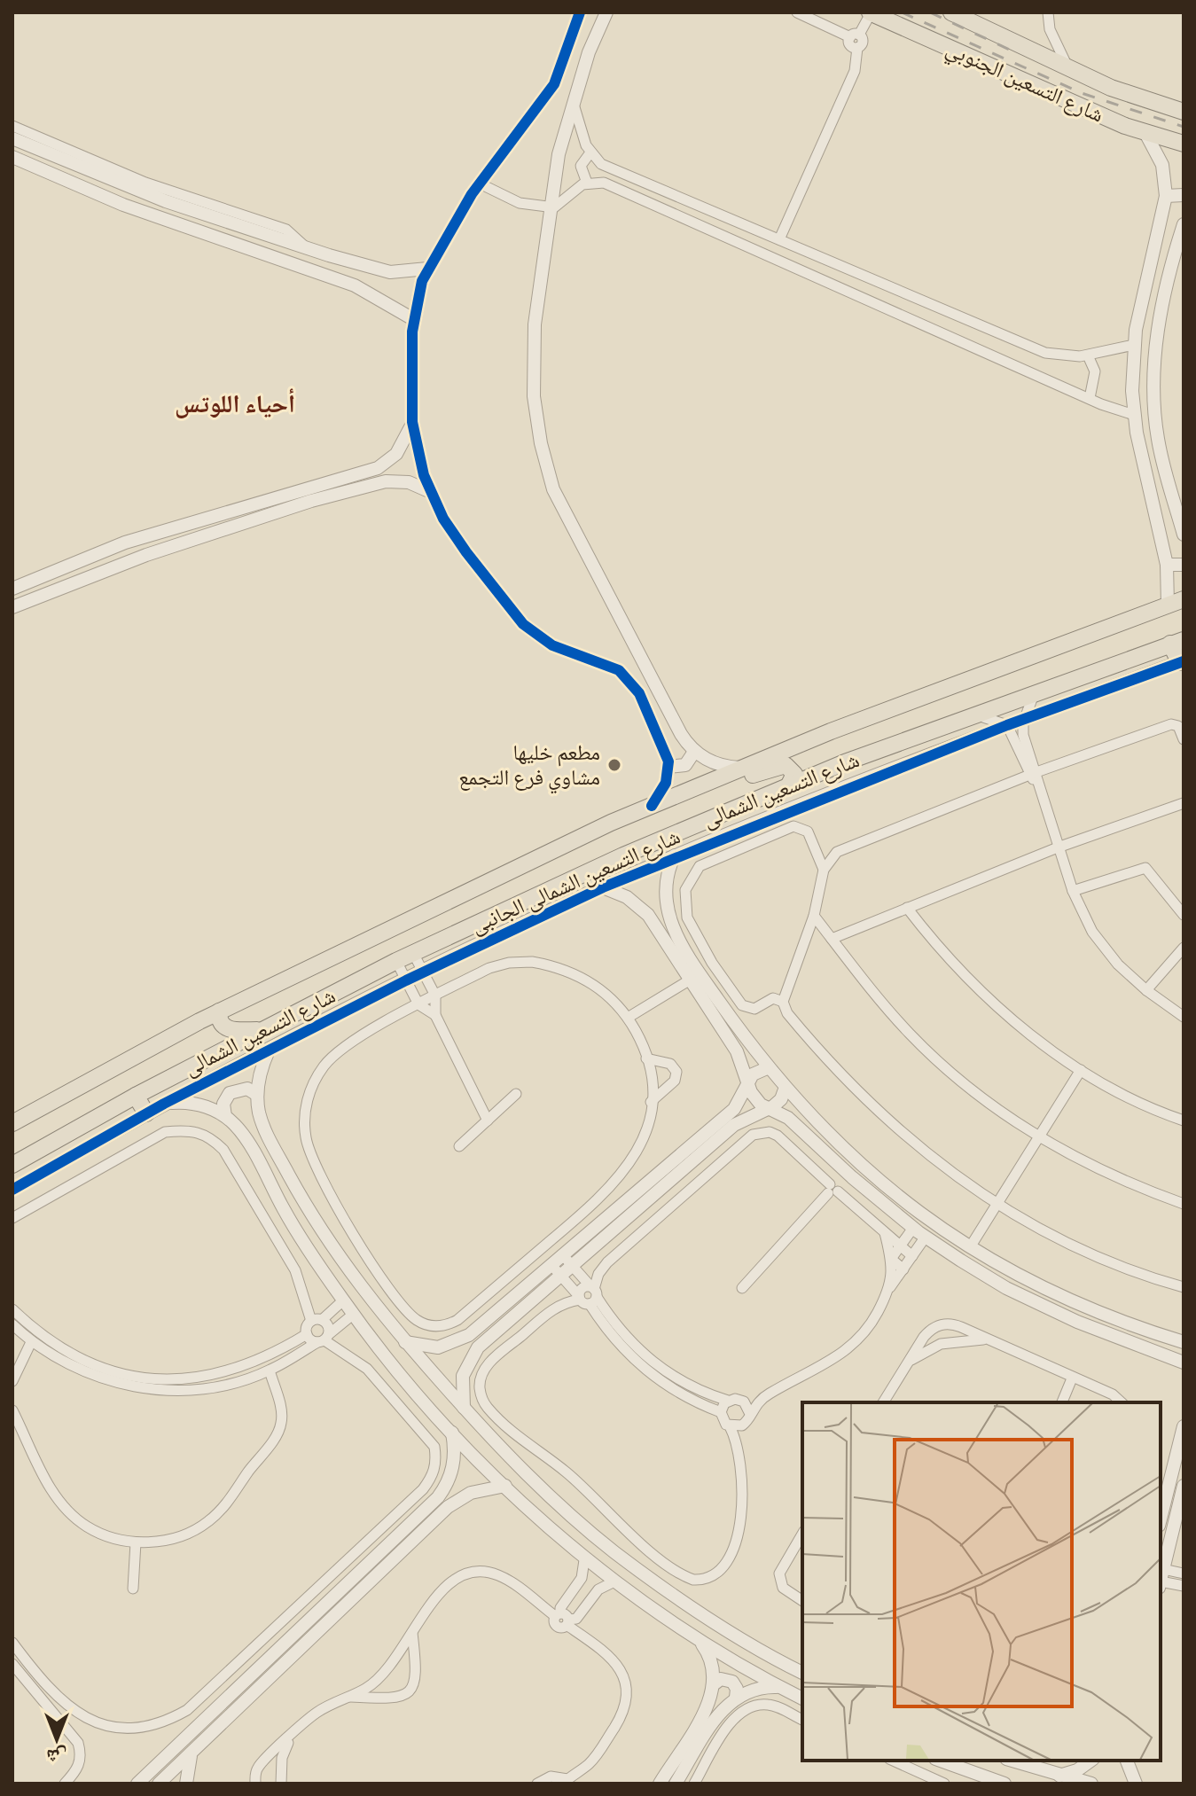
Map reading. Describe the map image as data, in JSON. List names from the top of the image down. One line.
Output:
{"streets":{"main road":["شارع التسعين الجنوبي","شارع التسعين الشمالى"],"street":["شارع التسعين الشمالى الجانبى"]},"districts":["أحياء اللوتس"],"places":["مطعم خليها مشاوي فرع التجمع"],"north":"bottom"}
